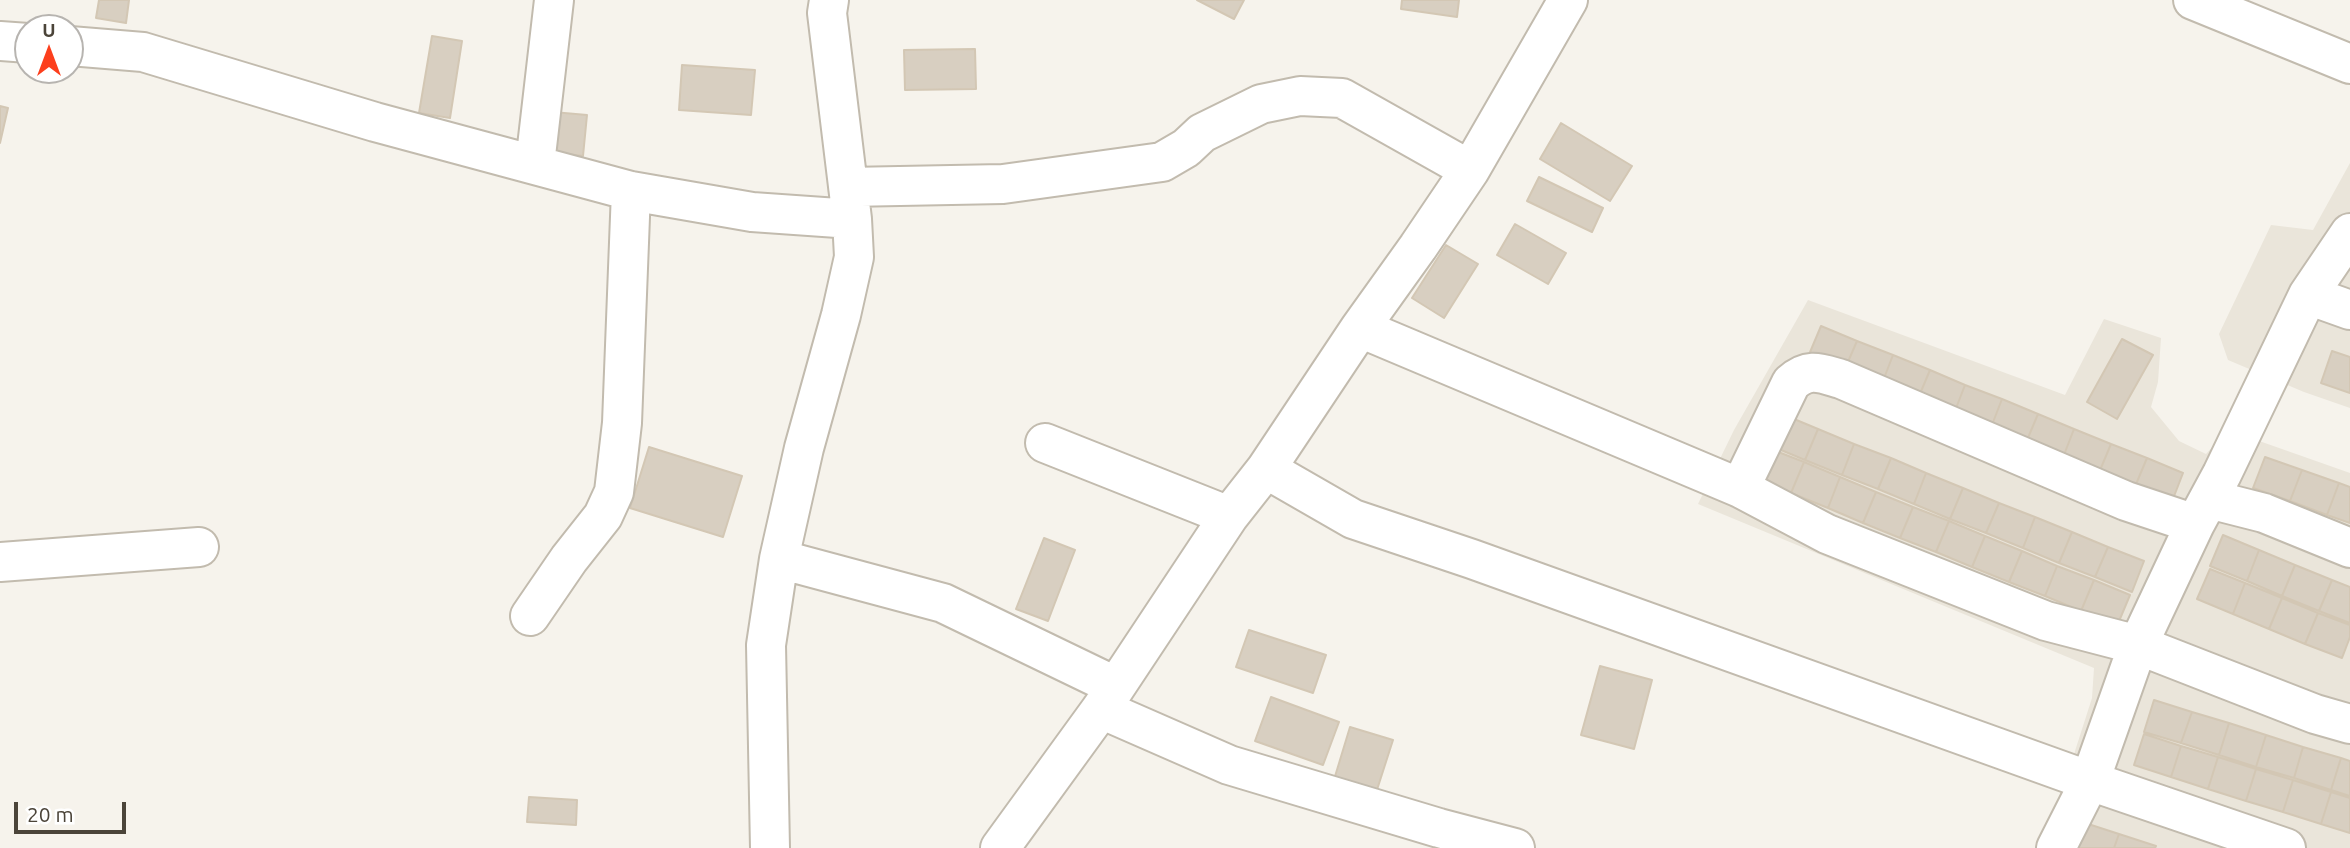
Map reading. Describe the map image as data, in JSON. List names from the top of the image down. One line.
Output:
{"scale_bar":"20 m","north":"top"}
